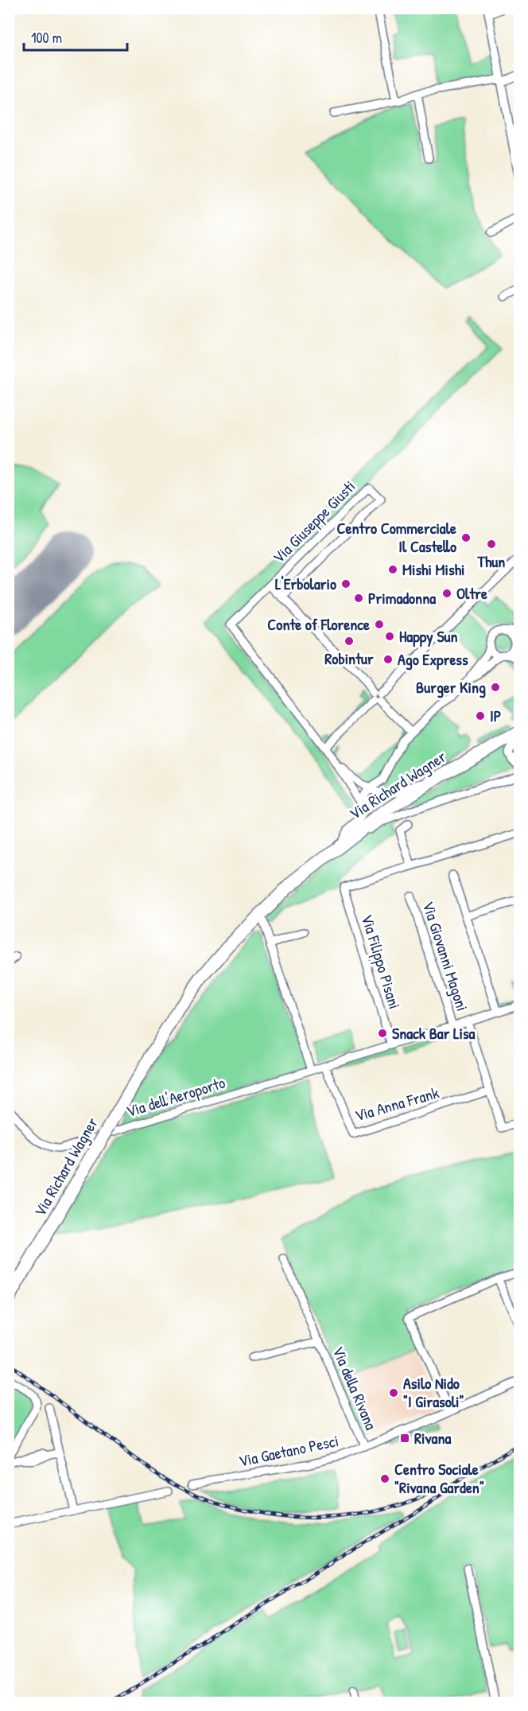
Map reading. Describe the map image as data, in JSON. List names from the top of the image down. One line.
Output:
{"streets":{"main road":["Via Richard Wagner"],"street":["Via Giuseppe Giusti","Via Giovanni Magoni","Via Filippo Pisani","Via dell'Aeroporto","Via Anna Frank","Via della Rivana","Via Gaetano Pesci"]},"crossings":[["Via Giuseppe Giusti","Via Richard Wagner"],["Via Giovanni Magoni","Via dell'Aeroporto"],["Via Filippo Pisani","Via dell'Aeroporto"],["Via dell'Aeroporto","Via Anna Frank"],["Via della Rivana","Via Gaetano Pesci"]],"places":{"other":["Centro Commerciale Il Castello","Thun","Mishi Mishi","L'Erbolario","Oltre","Primadonna","Conte of Florence","Happy Sun","Robintur","Ago Express","Burger King","IP","Snack Bar Lisa","Asilo Nido \"I Girasoli\"","Centro Sociale \"Rivana Garden\""],"transit":["Rivana"]},"scale_bar":"100 m"}
